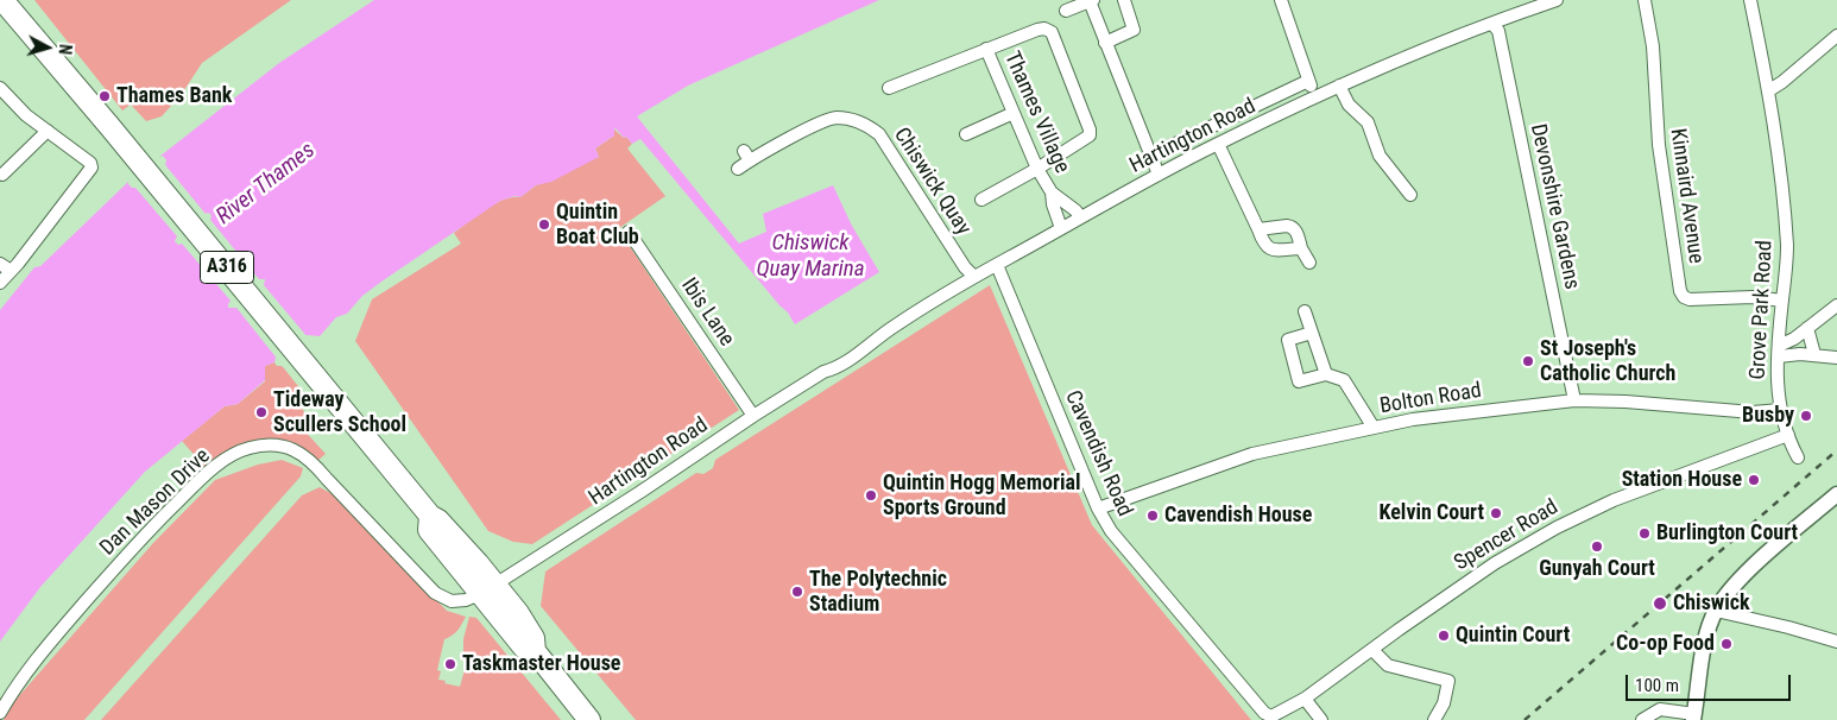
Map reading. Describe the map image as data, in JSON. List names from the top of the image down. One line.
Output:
{"streets":{"highway":["A316"],"street":["Thames Village","Hartington Road","Chiswick Quay","Kinnaird Avenue","Devonshire Gardens","Grove Park Road","Ibis Lane","Bolton Road","Cavendish Road","Dan Mason Drive","Spencer Road"]},"crossings":[["Thames Village","Hartington Road"],["Hartington Road","Chiswick Quay"],["Hartington Road","Devonshire Gardens"],["Hartington Road","A316"],["Hartington Road","Ibis Lane"],["Hartington Road","Cavendish Road"],["Hartington Road","Dan Mason Drive"],["Kinnaird Avenue","Grove Park Road"],["Devonshire Gardens","Bolton Road"],["A316","Dan Mason Drive"],["Grove Park Road","Bolton Road"],["Grove Park Road","Spencer Road"],["Bolton Road","Cavendish Road"],["Cavendish Road","Spencer Road"]],"water":["River Thames","Chiswick Quay Marina"],"places":["Thames Bank","Quintin Boat Club","St Joseph's Catholic Church","Tideway Scullers School","Busby","Station House","Quintin Hogg Memorial Sports Ground","Kelvin Court","Cavendish House","Burlington Court","Gunyah Court","The Polytechnic Stadium","Chiswick","Quintin Court","Co-op Food","Taskmaster House"],"scale_bar":"100 m","north":"right"}
